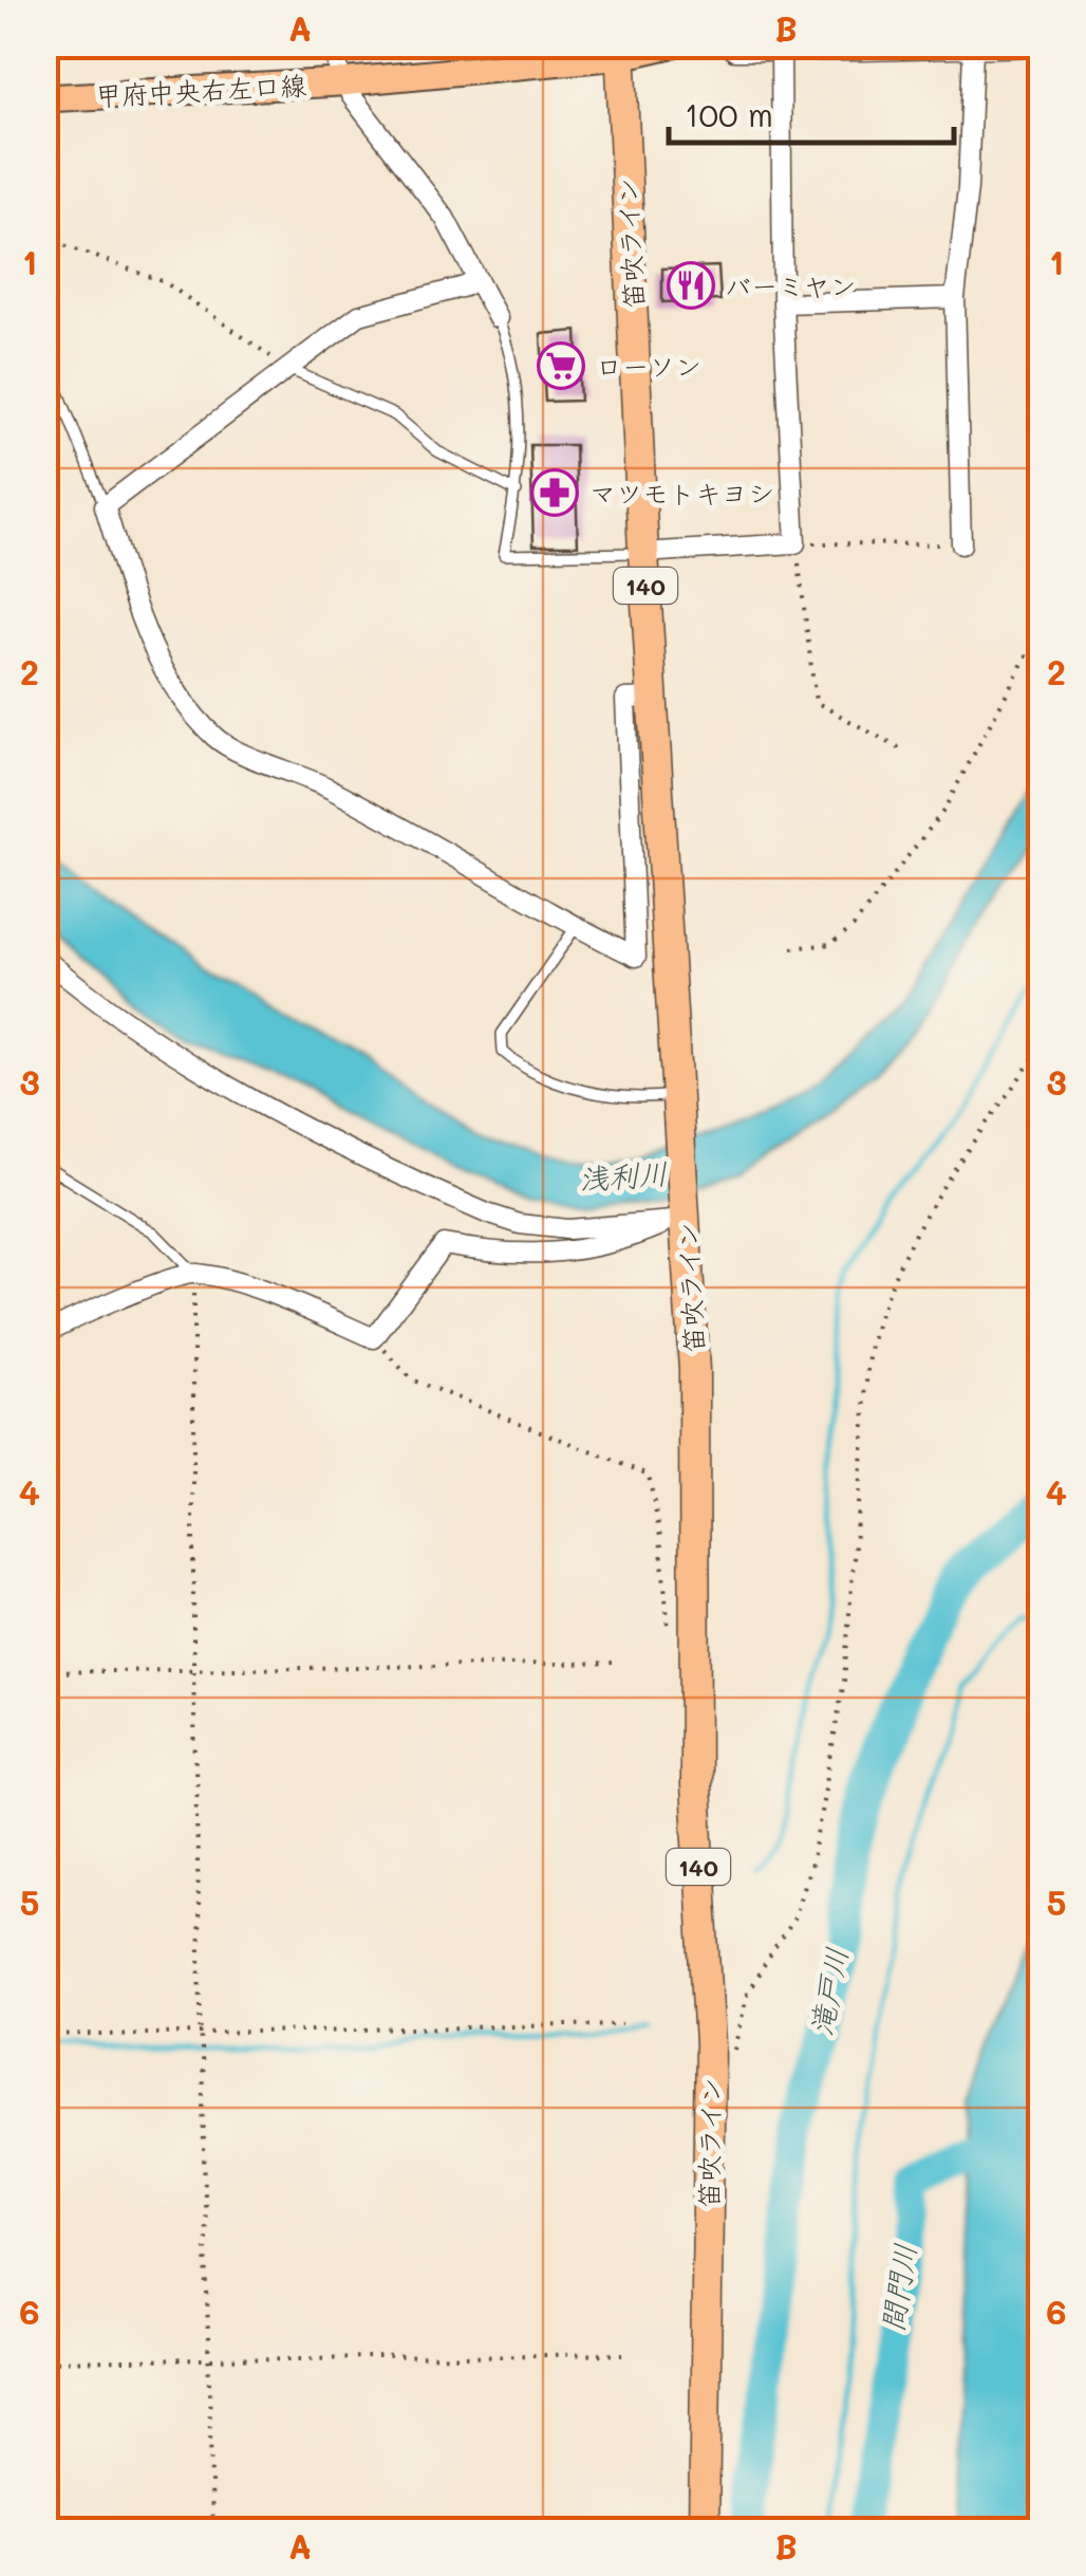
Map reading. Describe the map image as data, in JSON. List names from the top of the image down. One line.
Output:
{"streets":{"highway":["笛吹ライン","140"],"main road":["甲府中央右左口線"]},"crossings":[["甲府中央右左口線","笛吹ライン"]],"water":["浅利川","滝戸川","間門川"],"places":{"restaurant":["バーミヤン"],"supermarket":["ローソン"],"pharmacy":["マツモトキヨシ"]},"scale_bar":"100 m","grid":{"columns":["A","B"],"rows":["1","2","3","4","5","6"]}}
